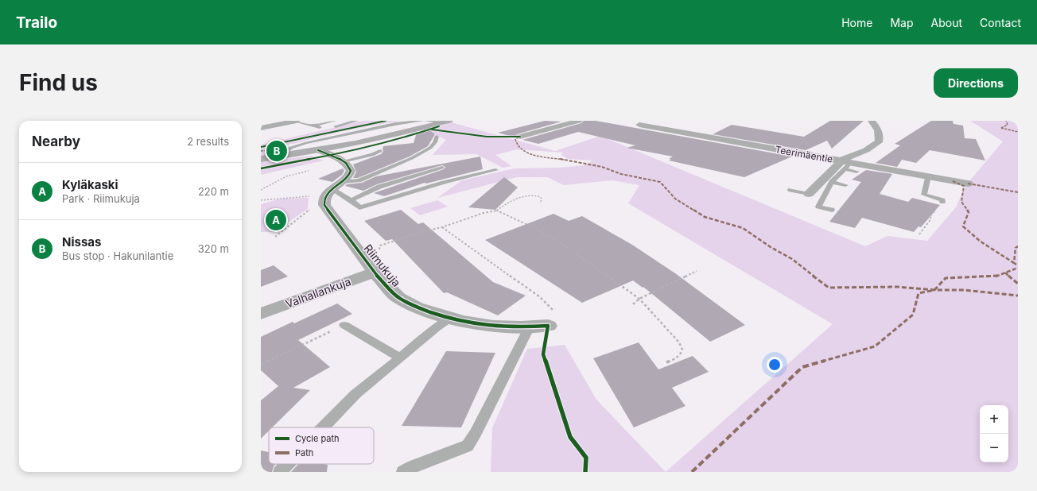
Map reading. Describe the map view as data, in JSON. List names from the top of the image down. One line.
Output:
{"streets":{"street":["Teerimäentie","Riimukuja","Valhallankuja"]},"crossings":[["Riimukuja","Valhallankuja"]],"legend":["Cycle path","Path"],"page":{"header":"Trailo","nav":["Home","Map","About","Contact"],"buttons":"Directions","title":"Find us","heading":["Nearby","2 results"],"pins":["B","A"],"list":[{"mark":"A","name":"Kyläkaski","note":"Park · Riimukuja","value":"220 m"},{"mark":"B","name":"Nissas","note":"Bus stop · Hakunilantie","value":"320 m"}],"map_buttons":["+","−"]}}
